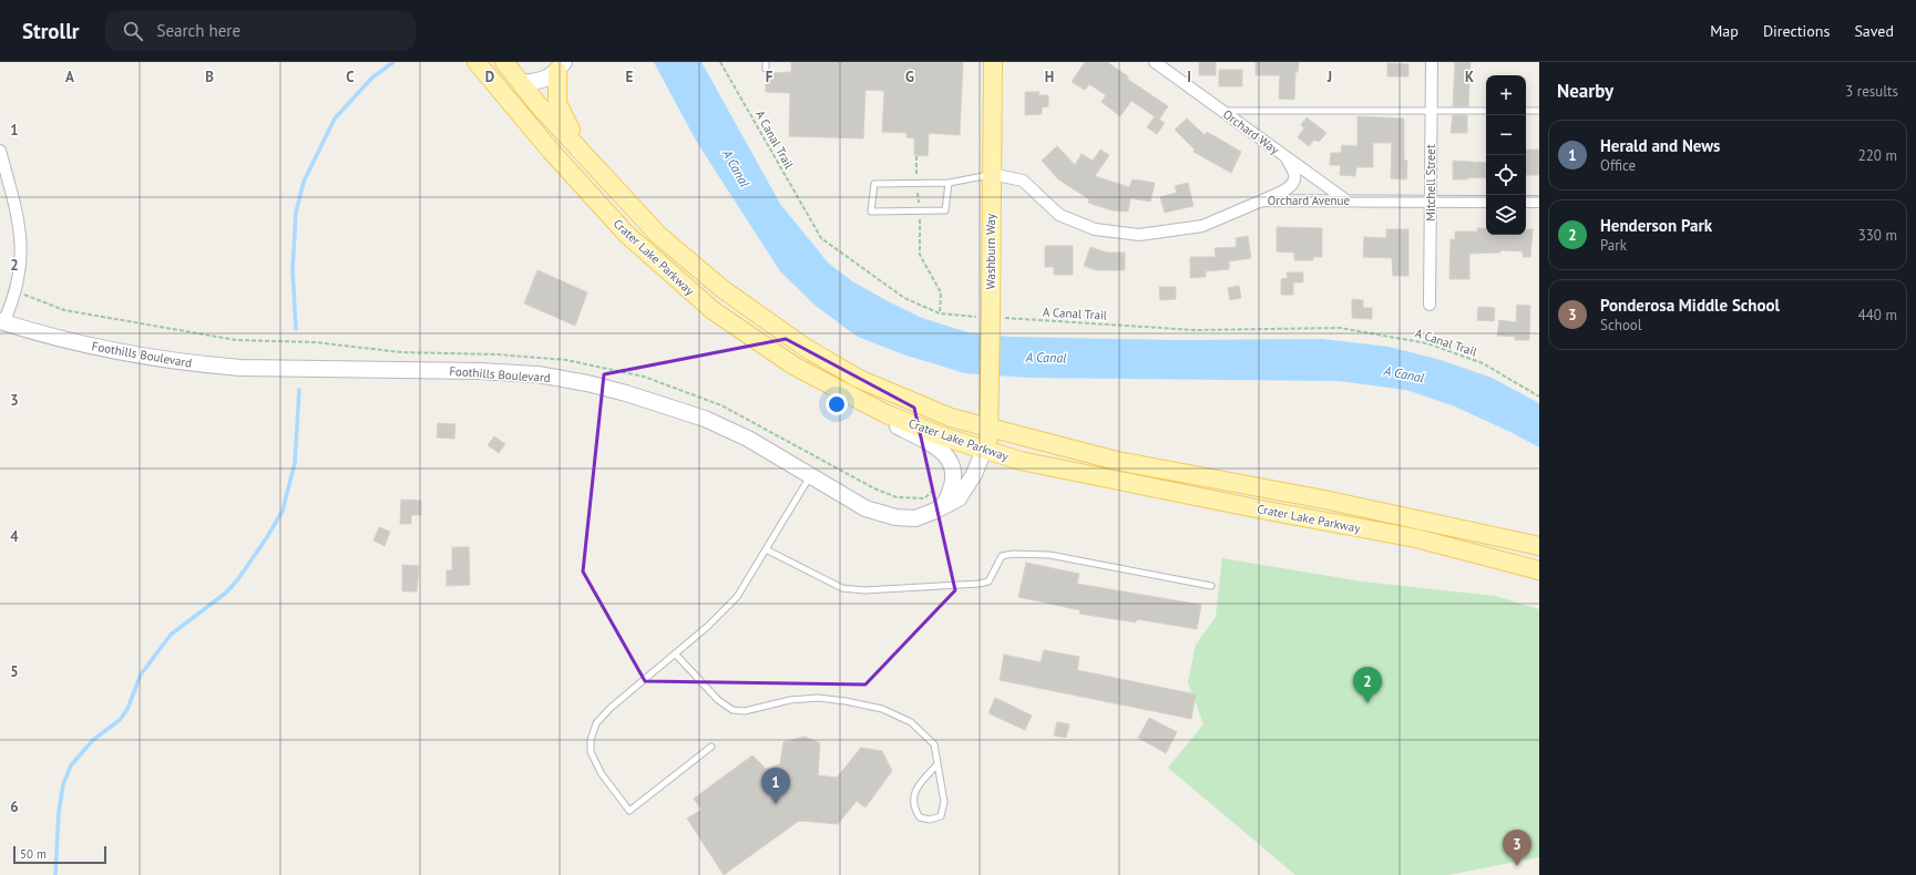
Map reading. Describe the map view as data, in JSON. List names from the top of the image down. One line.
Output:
{"streets":{"main road":["Washburn Way","Crater Lake Parkway","Foothills Boulevard"],"street":["Orchard Way","Mitchell Street","Orchard Avenue"],"path":["A Canal Trail"]},"crossings":[["Orchard Way","Orchard Avenue"],["A Canal Trail","Washburn Way"],["Mitchell Street","Orchard Avenue"],["Orchard Avenue","Washburn Way"],["Washburn Way","Crater Lake Parkway"],["Washburn Way","Foothills Boulevard"],["Crater Lake Parkway","Foothills Boulevard"]],"water":["A Canal"],"scale_bar":"50 m","page":{"header":"Strollr","search":"Search here","nav":["Map","Directions","Saved"],"heading":["Nearby","3 results"],"map_buttons":["+","−"],"list":[{"mark":"1","name":"Herald and News","note":"Office","value":"220 m"},{"mark":"2","name":"Henderson Park","note":"Park","value":"330 m"},{"mark":"3","name":"Ponderosa Middle School","note":"School","value":"440 m"}],"pins":["2","1","3"],"scale":"50 m"},"grid":{"columns":["A","B","C","D","E","F","G","H","I","J","K"],"rows":["1","2","3","4","5","6"]}}
